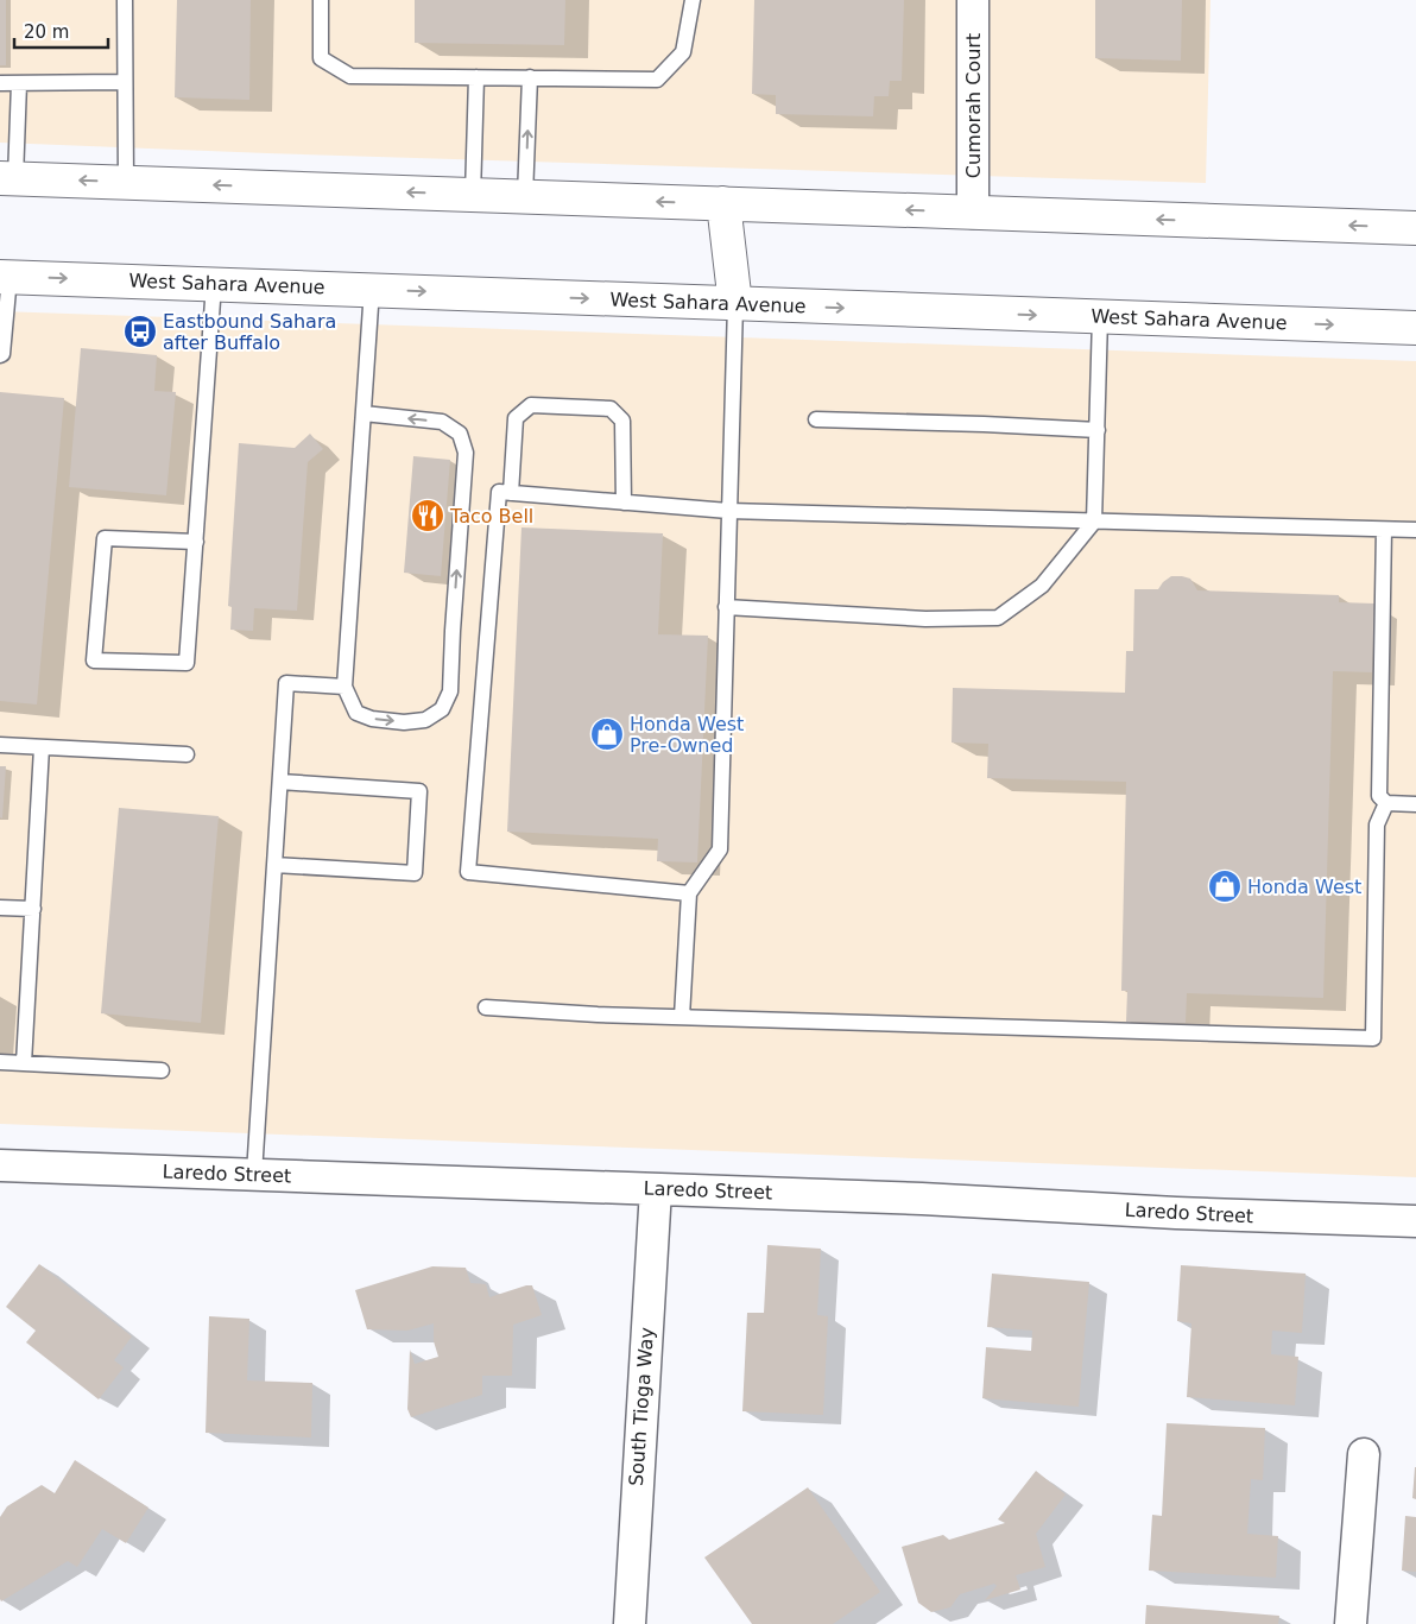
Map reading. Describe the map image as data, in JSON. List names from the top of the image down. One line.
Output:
{"streets":{"main road":["West Sahara Avenue"],"street":["Cumorah Court","Laredo Street","South Tioga Way"]},"crossings":[["Laredo Street","South Tioga Way"]],"places":{"bus stop":["Eastbound Sahara after Buffalo"],"restaurant":["Taco Bell"],"shop":["Honda West Pre-Owned","Honda West"]},"scale_bar":"20 m"}
